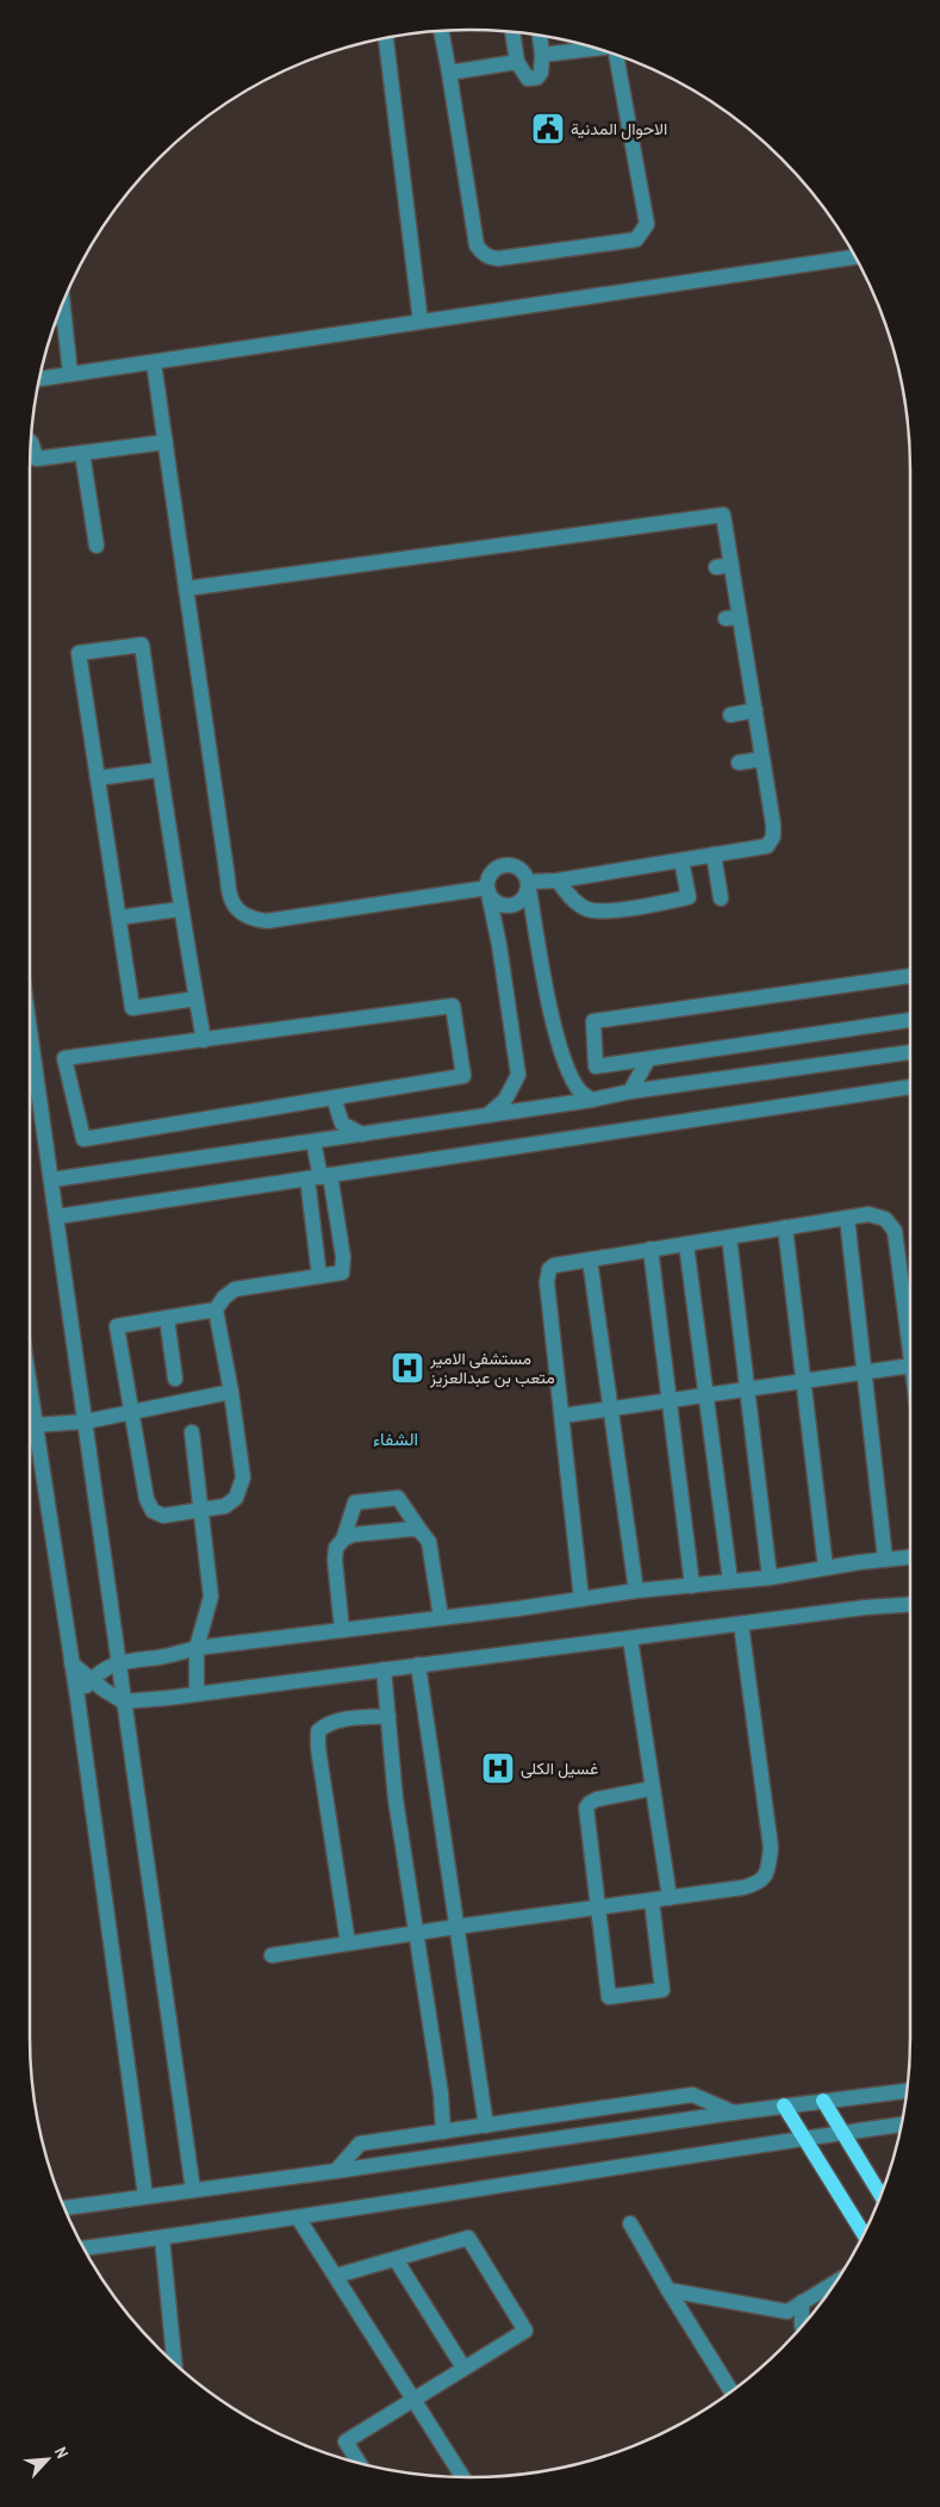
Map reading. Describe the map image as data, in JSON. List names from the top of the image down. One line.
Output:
{"districts":["الشفاء"],"places":{"public building":["الاحوال المدنية"],"hospital":["مستشفى الامير متعب بن عبدالعزيز","غسيل الكلى"]},"north":"top right"}
